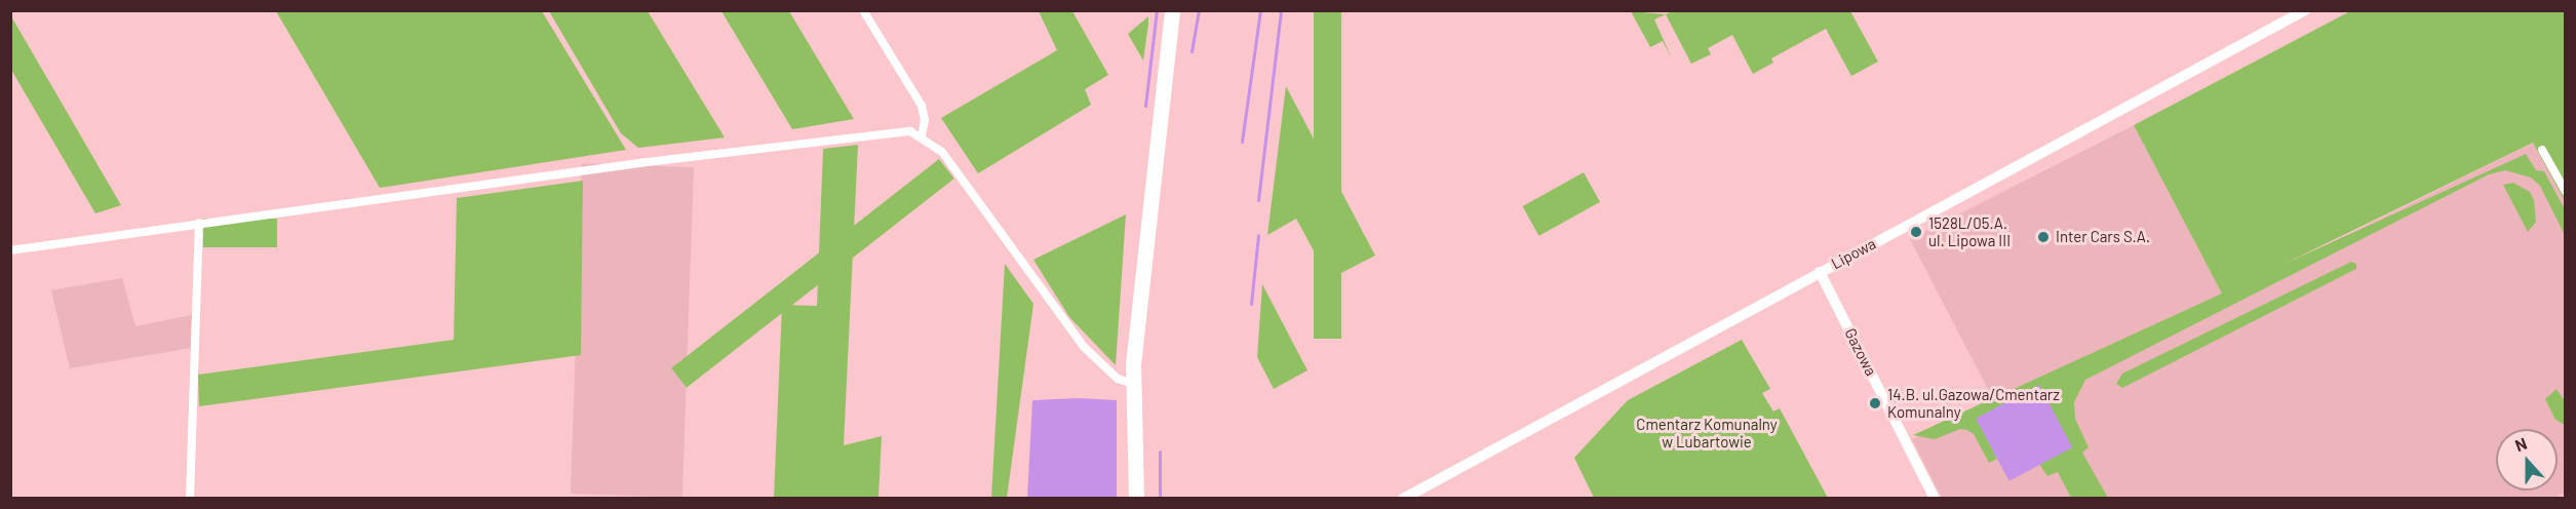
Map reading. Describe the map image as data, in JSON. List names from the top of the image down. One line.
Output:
{"streets":{"street":["Lipowa","Gazowa"]},"crossings":[["Lipowa","Gazowa"]],"parks":["Cmentarz Komunalny w Lubartowie"],"places":["1528L/05.A. ul. Lipowa III","Inter Cars S.A.","14.B. ul.Gazowa/Cmentarz Komunalny"],"north":"top"}
